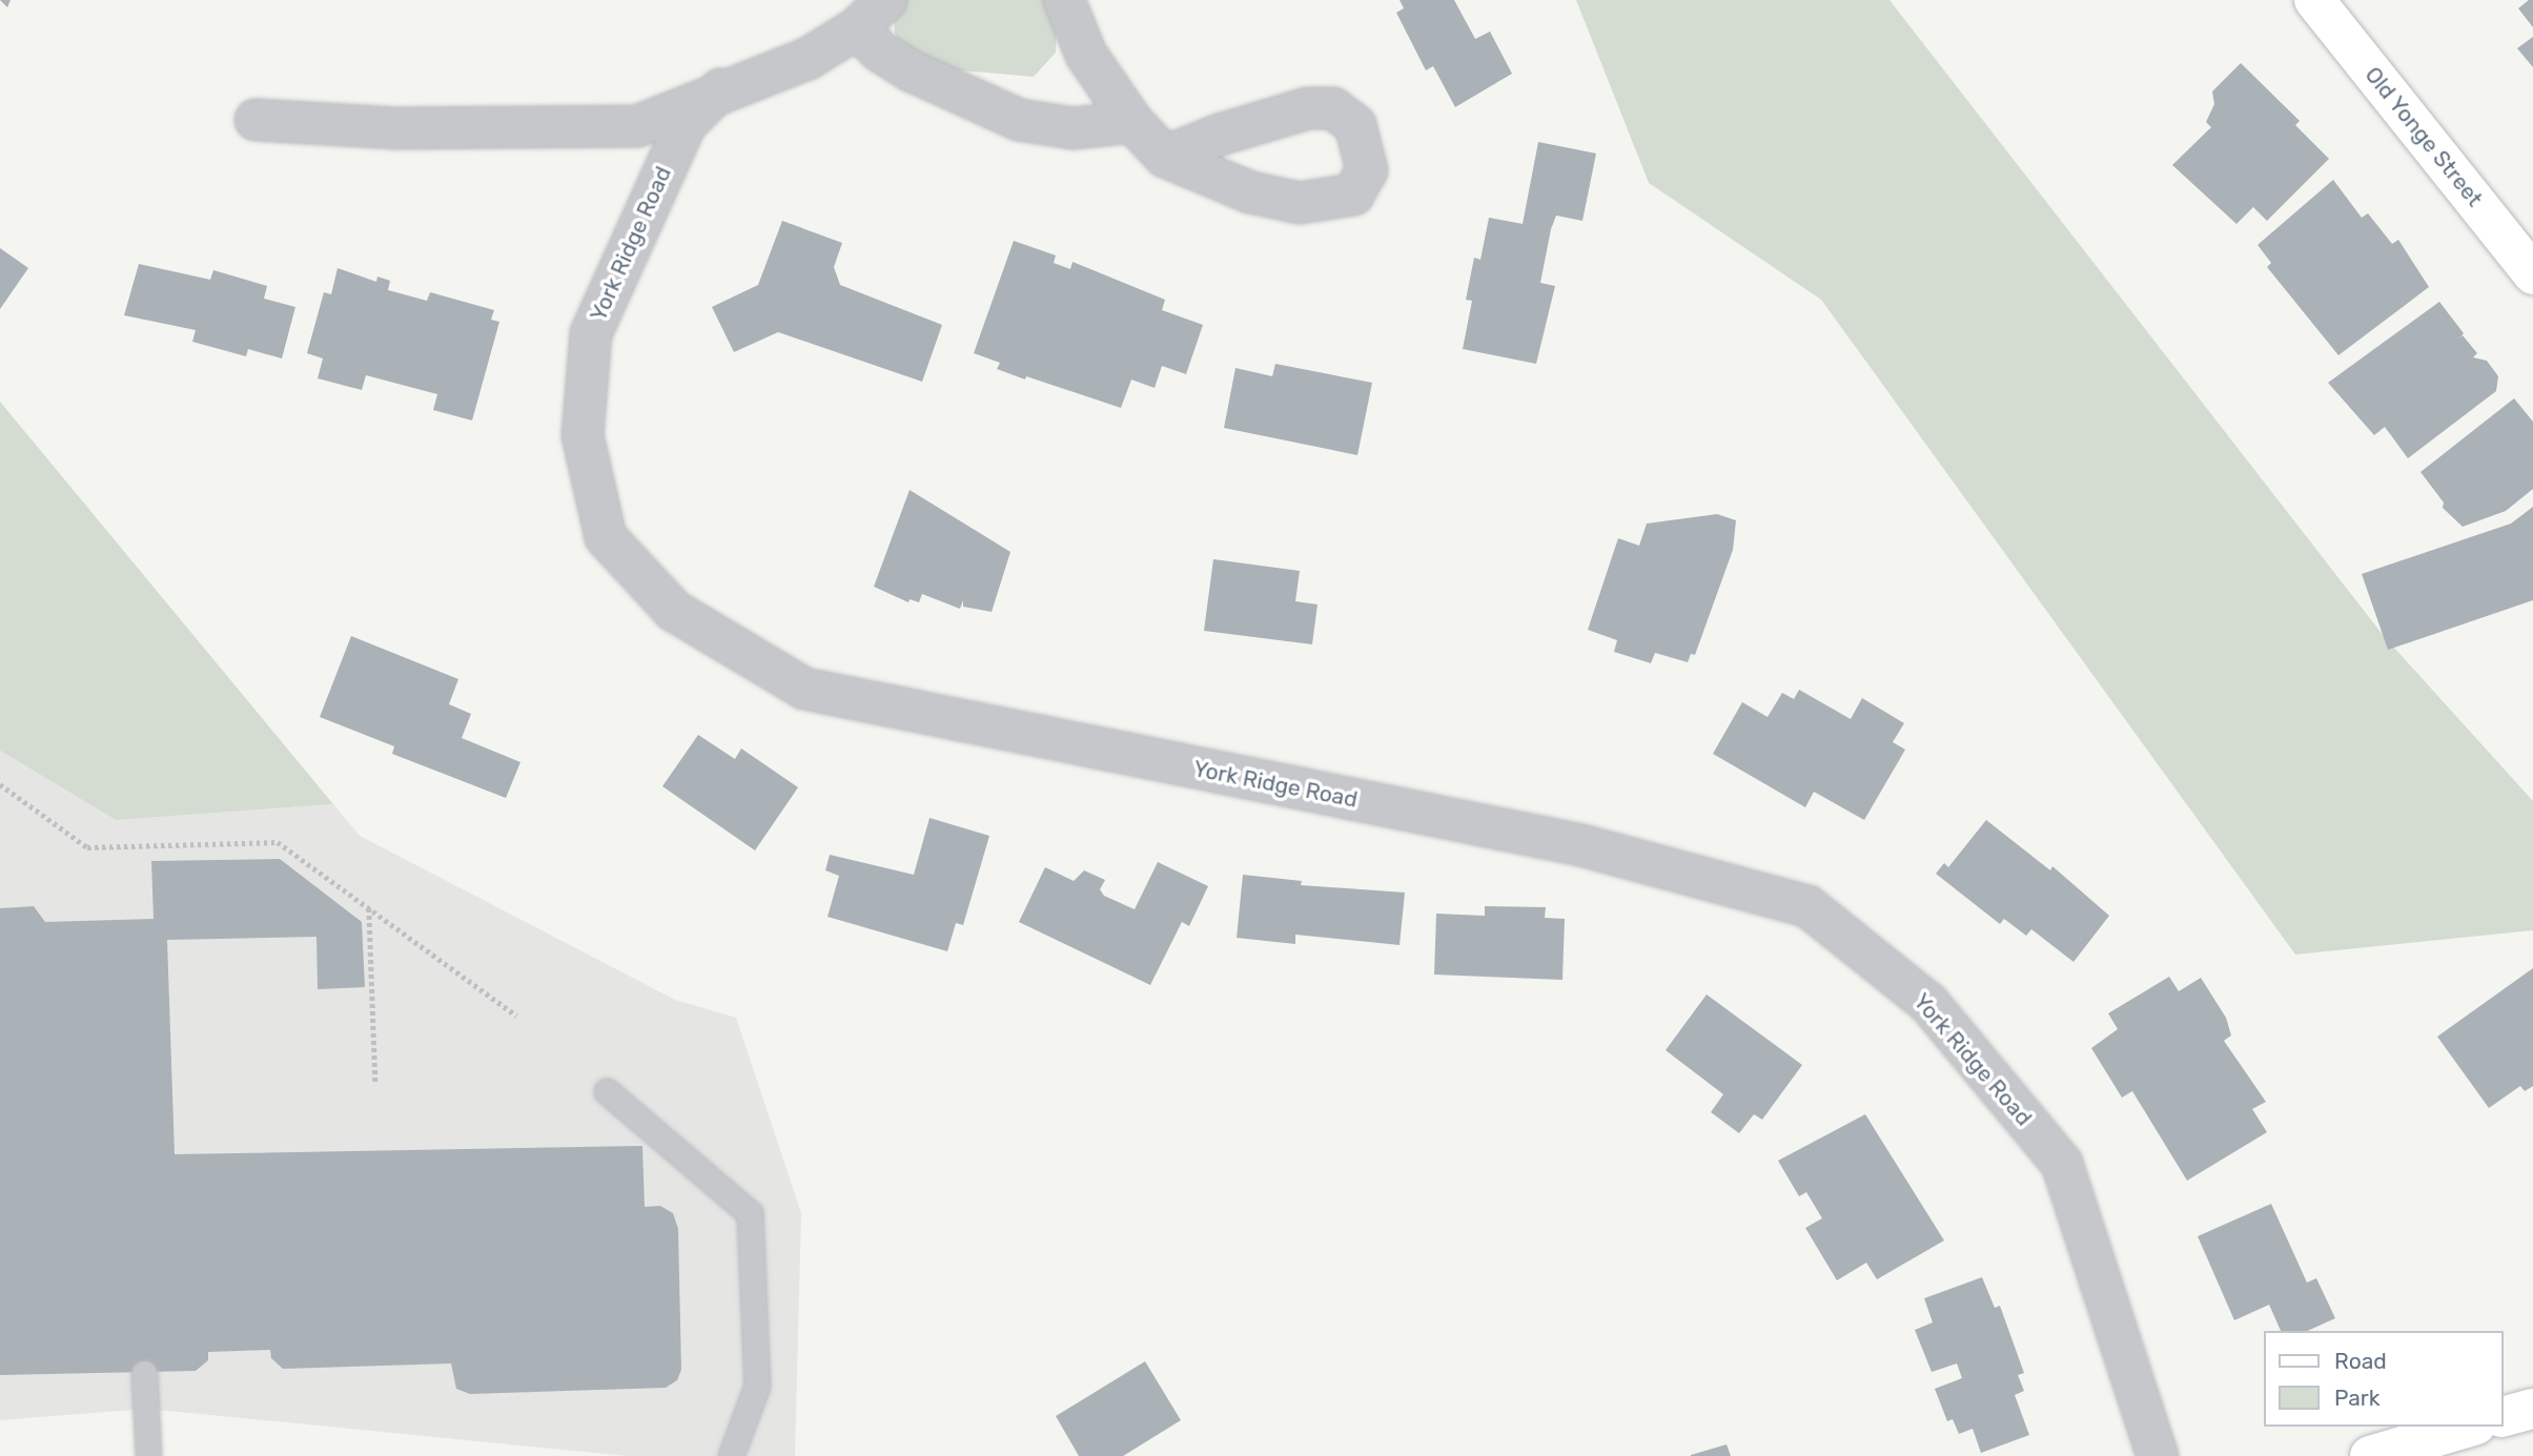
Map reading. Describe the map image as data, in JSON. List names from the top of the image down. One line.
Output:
{"streets":{"street":["Old Yonge Street","York Ridge Road"]},"legend":["Road","Park"]}
